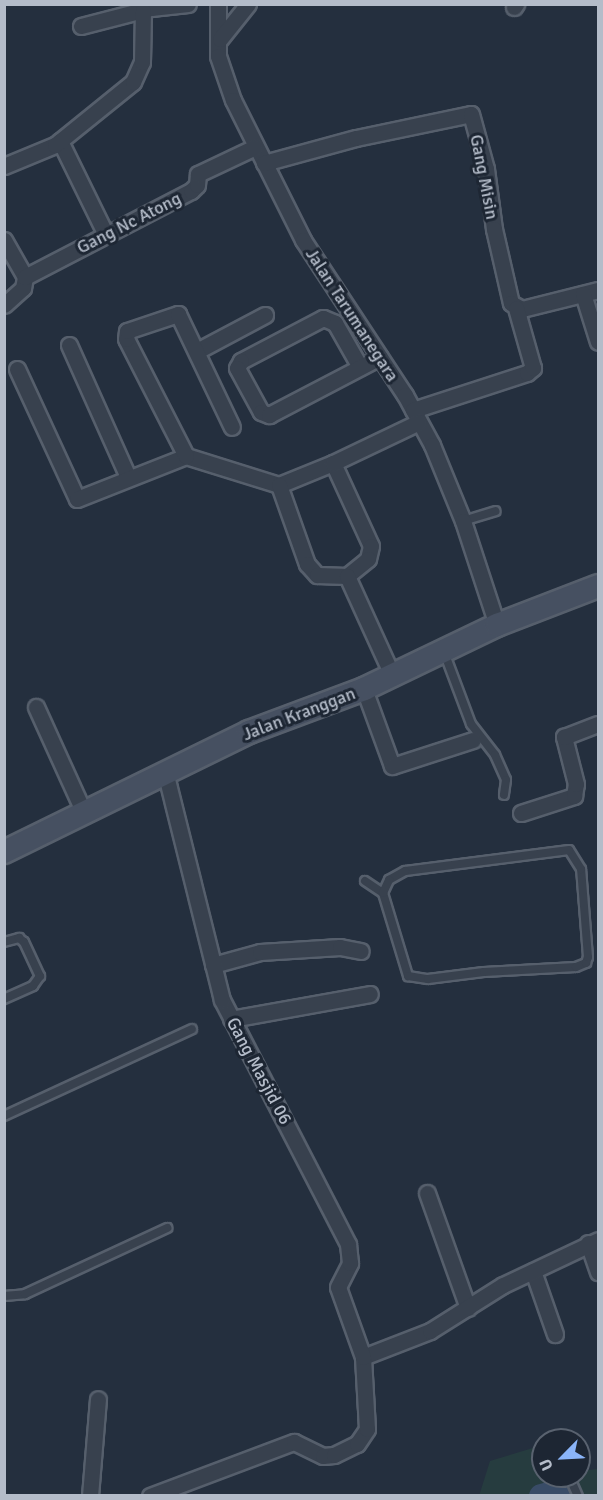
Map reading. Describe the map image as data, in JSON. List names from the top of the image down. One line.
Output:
{"streets":{"main road":["Jalan Kranggan"],"street":["Gang Misin","Gang Nc Atong","Jalan Tarumanegara","Gang Masjid 06"]},"crossings":[["Gang Misin","Jalan Tarumanegara"],["Gang Nc Atong","Jalan Tarumanegara"],["Jalan Tarumanegara","Jalan Kranggan"],["Jalan Kranggan","Gang Masjid 06"]],"north":"bottom left"}
